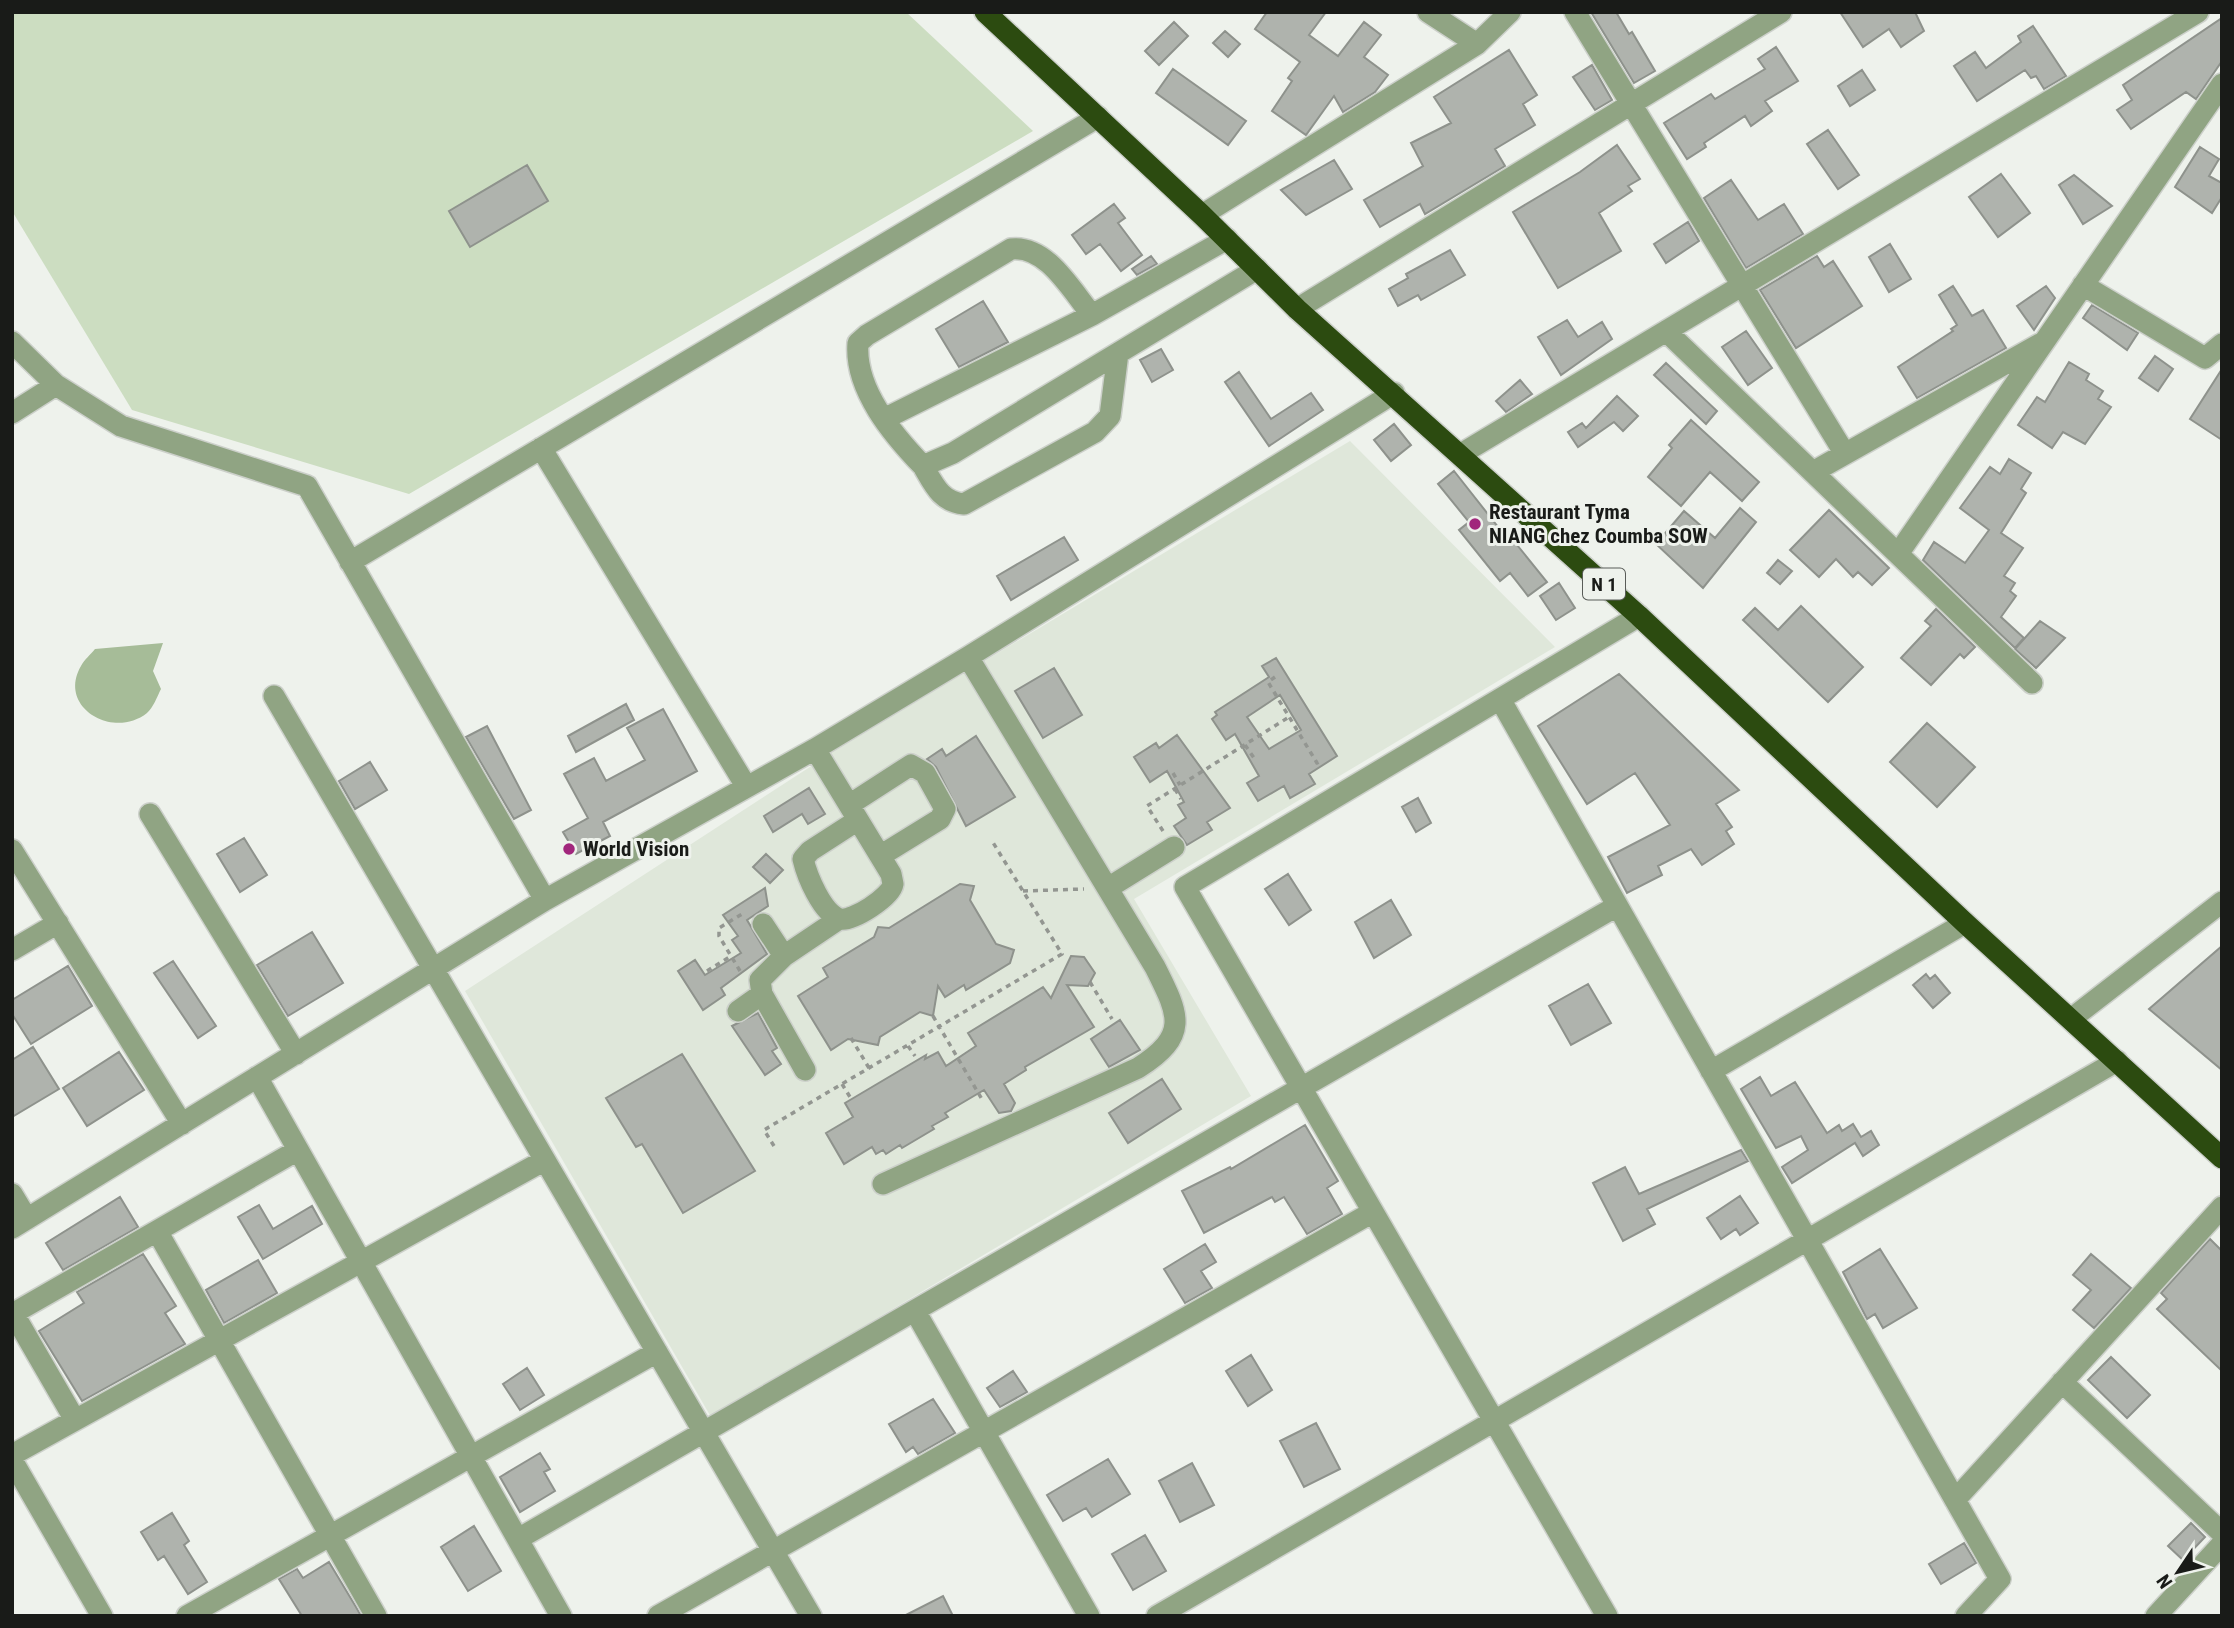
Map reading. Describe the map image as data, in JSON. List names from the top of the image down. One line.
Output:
{"streets":{"highway":["N 1"]},"places":["Restaurant Tyma NIANG chez Coumba SOW","World Vision"],"north":"bottom left"}
